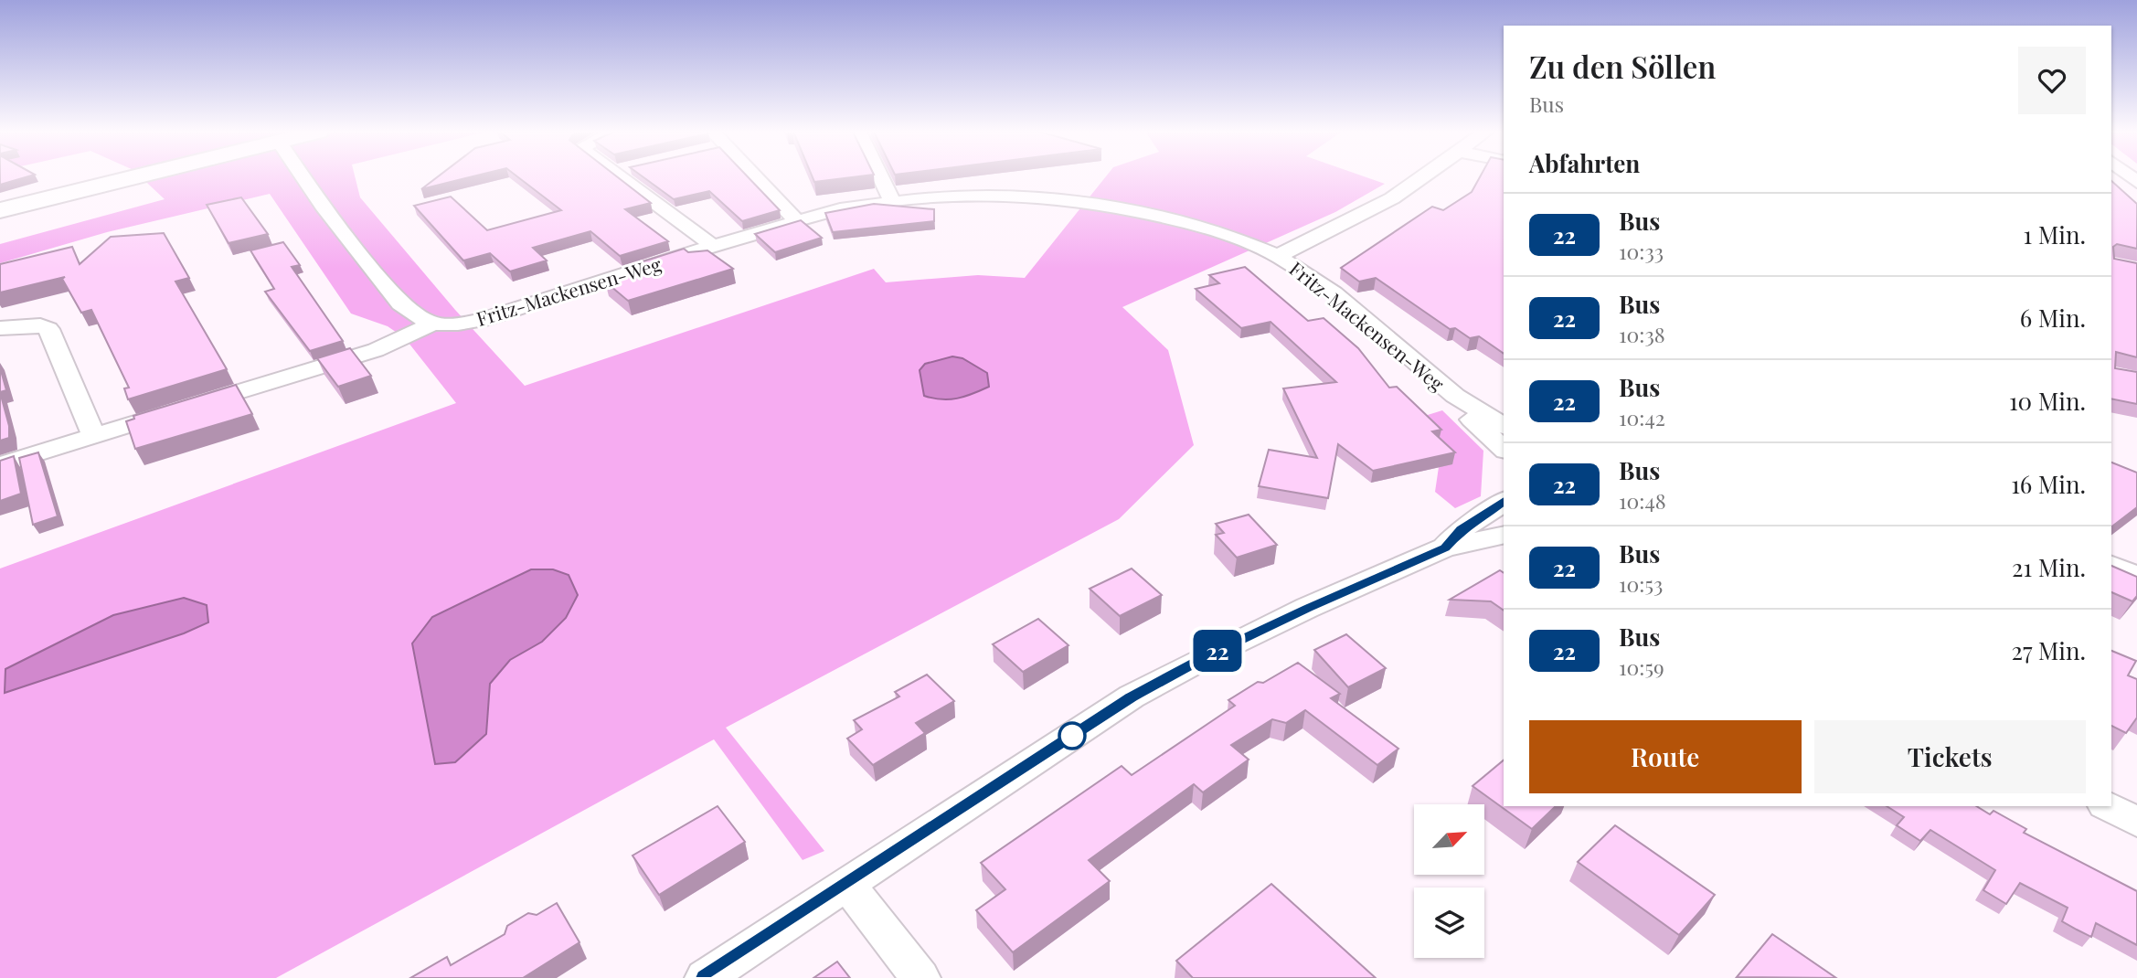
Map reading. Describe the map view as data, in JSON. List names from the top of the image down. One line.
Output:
{"streets":{"street":["Fritz-Mackensen-Weg"]},"lines":["bus line 22"],"north":"top right","page":{"on_map":"22","heading":[["Zu den Söllen","Bus"],"Abfahrten"],"list":[{"mark":"22","name":"Bus","note":"10:33","value":"1 Min."},{"mark":"22","name":"Bus","note":"10:38","value":"6 Min."},{"mark":"22","name":"Bus","note":"10:42","value":"10 Min."},{"mark":"22","name":"Bus","note":"10:48","value":"16 Min."},{"mark":"22","name":"Bus","note":"10:53","value":"21 Min."},{"mark":"22","name":"Bus","note":"10:59","value":"27 Min."}],"buttons":["Route","Tickets"]}}
